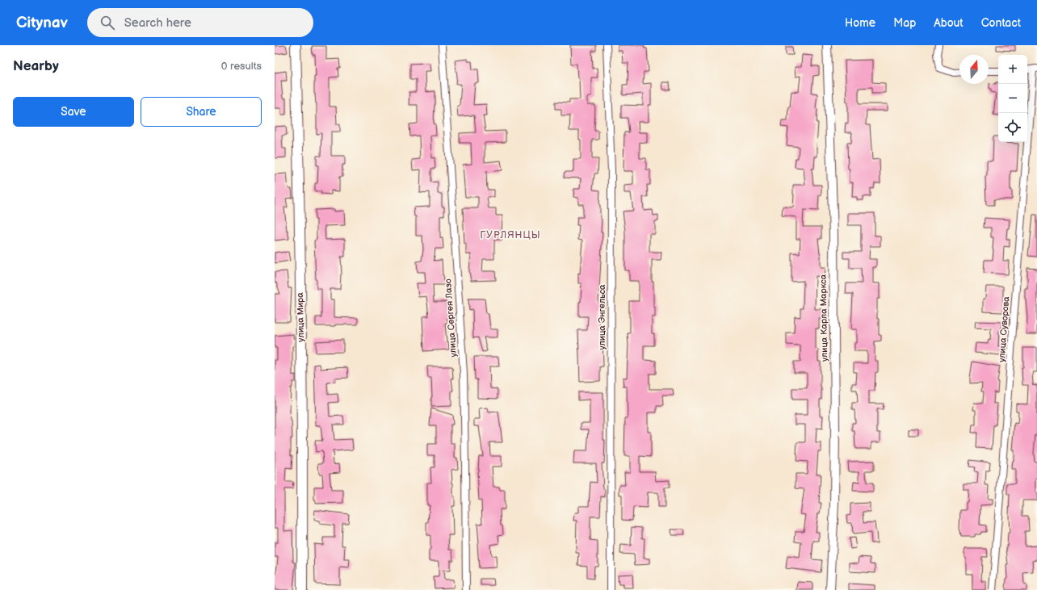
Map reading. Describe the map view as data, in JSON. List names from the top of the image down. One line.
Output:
{"streets":{"main road":["улица Мира"],"street":["улица Энгельса","улица Сергея Лазо","улица Карла Маркса","улица Суворова"]},"districts":["ГУРЛЯНЦЫ"],"north":"top","page":{"header":"Citynav","search":"Search here","nav":["Home","Map","About","Contact"],"heading":["Nearby","0 results"],"map_buttons":["+","−"],"buttons":["Save","Share"]}}
